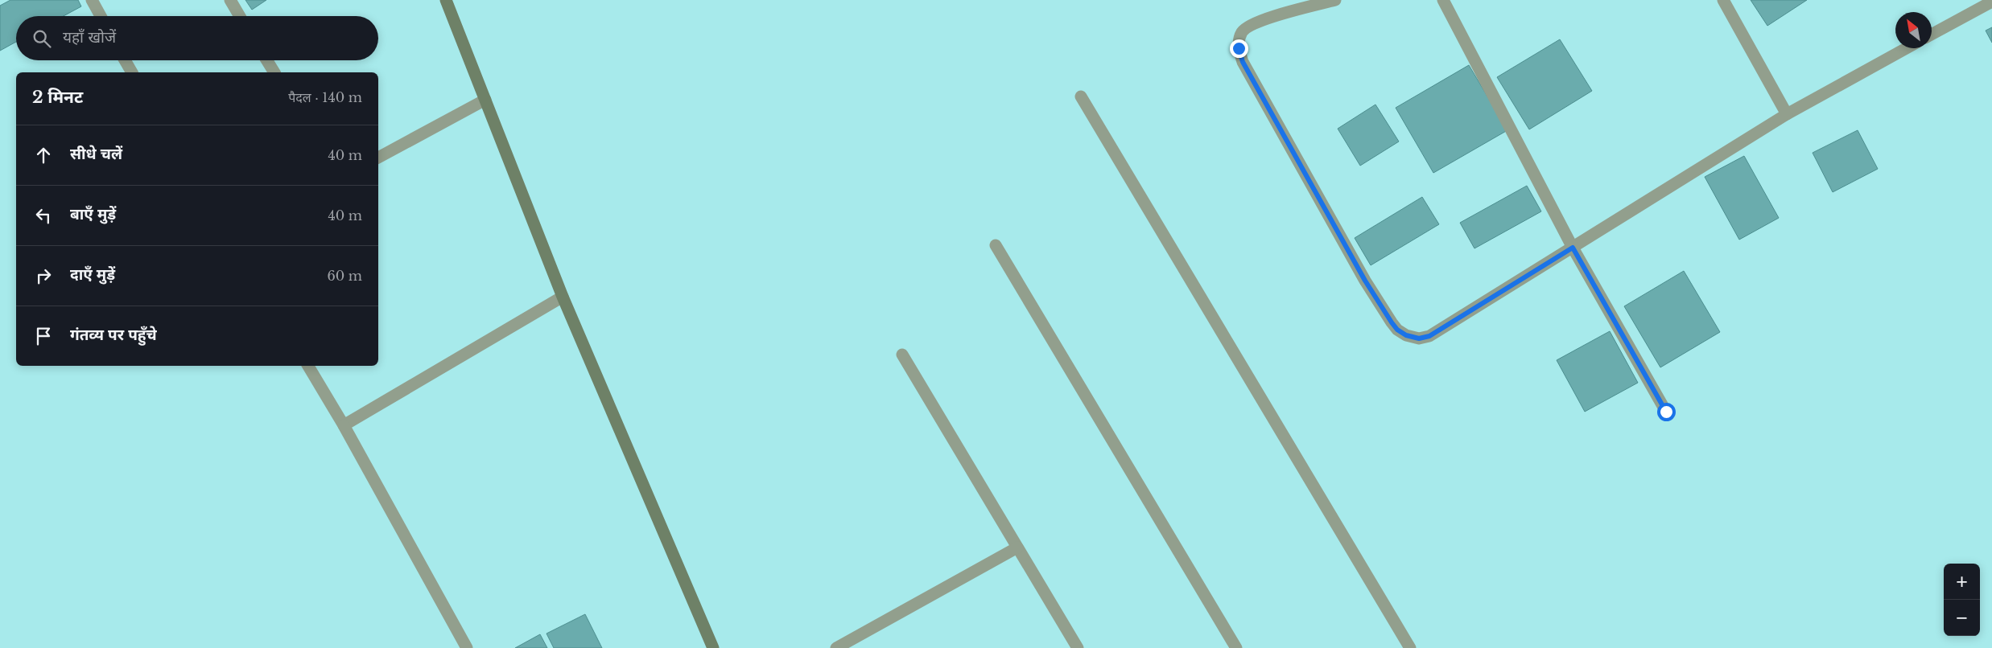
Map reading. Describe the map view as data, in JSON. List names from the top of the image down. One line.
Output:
{"north":"top left","page":{"search":"यहाँ खोजें","heading":["2 मिनट","पैदल · 140 m"],"list":[["सीधे चलें","40 m"],["बाएँ मुड़ें","40 m"],["दाएँ मुड़ें","60 m"],"गंतव्य पर पहुँचे"],"map_buttons":["+","−"]}}
